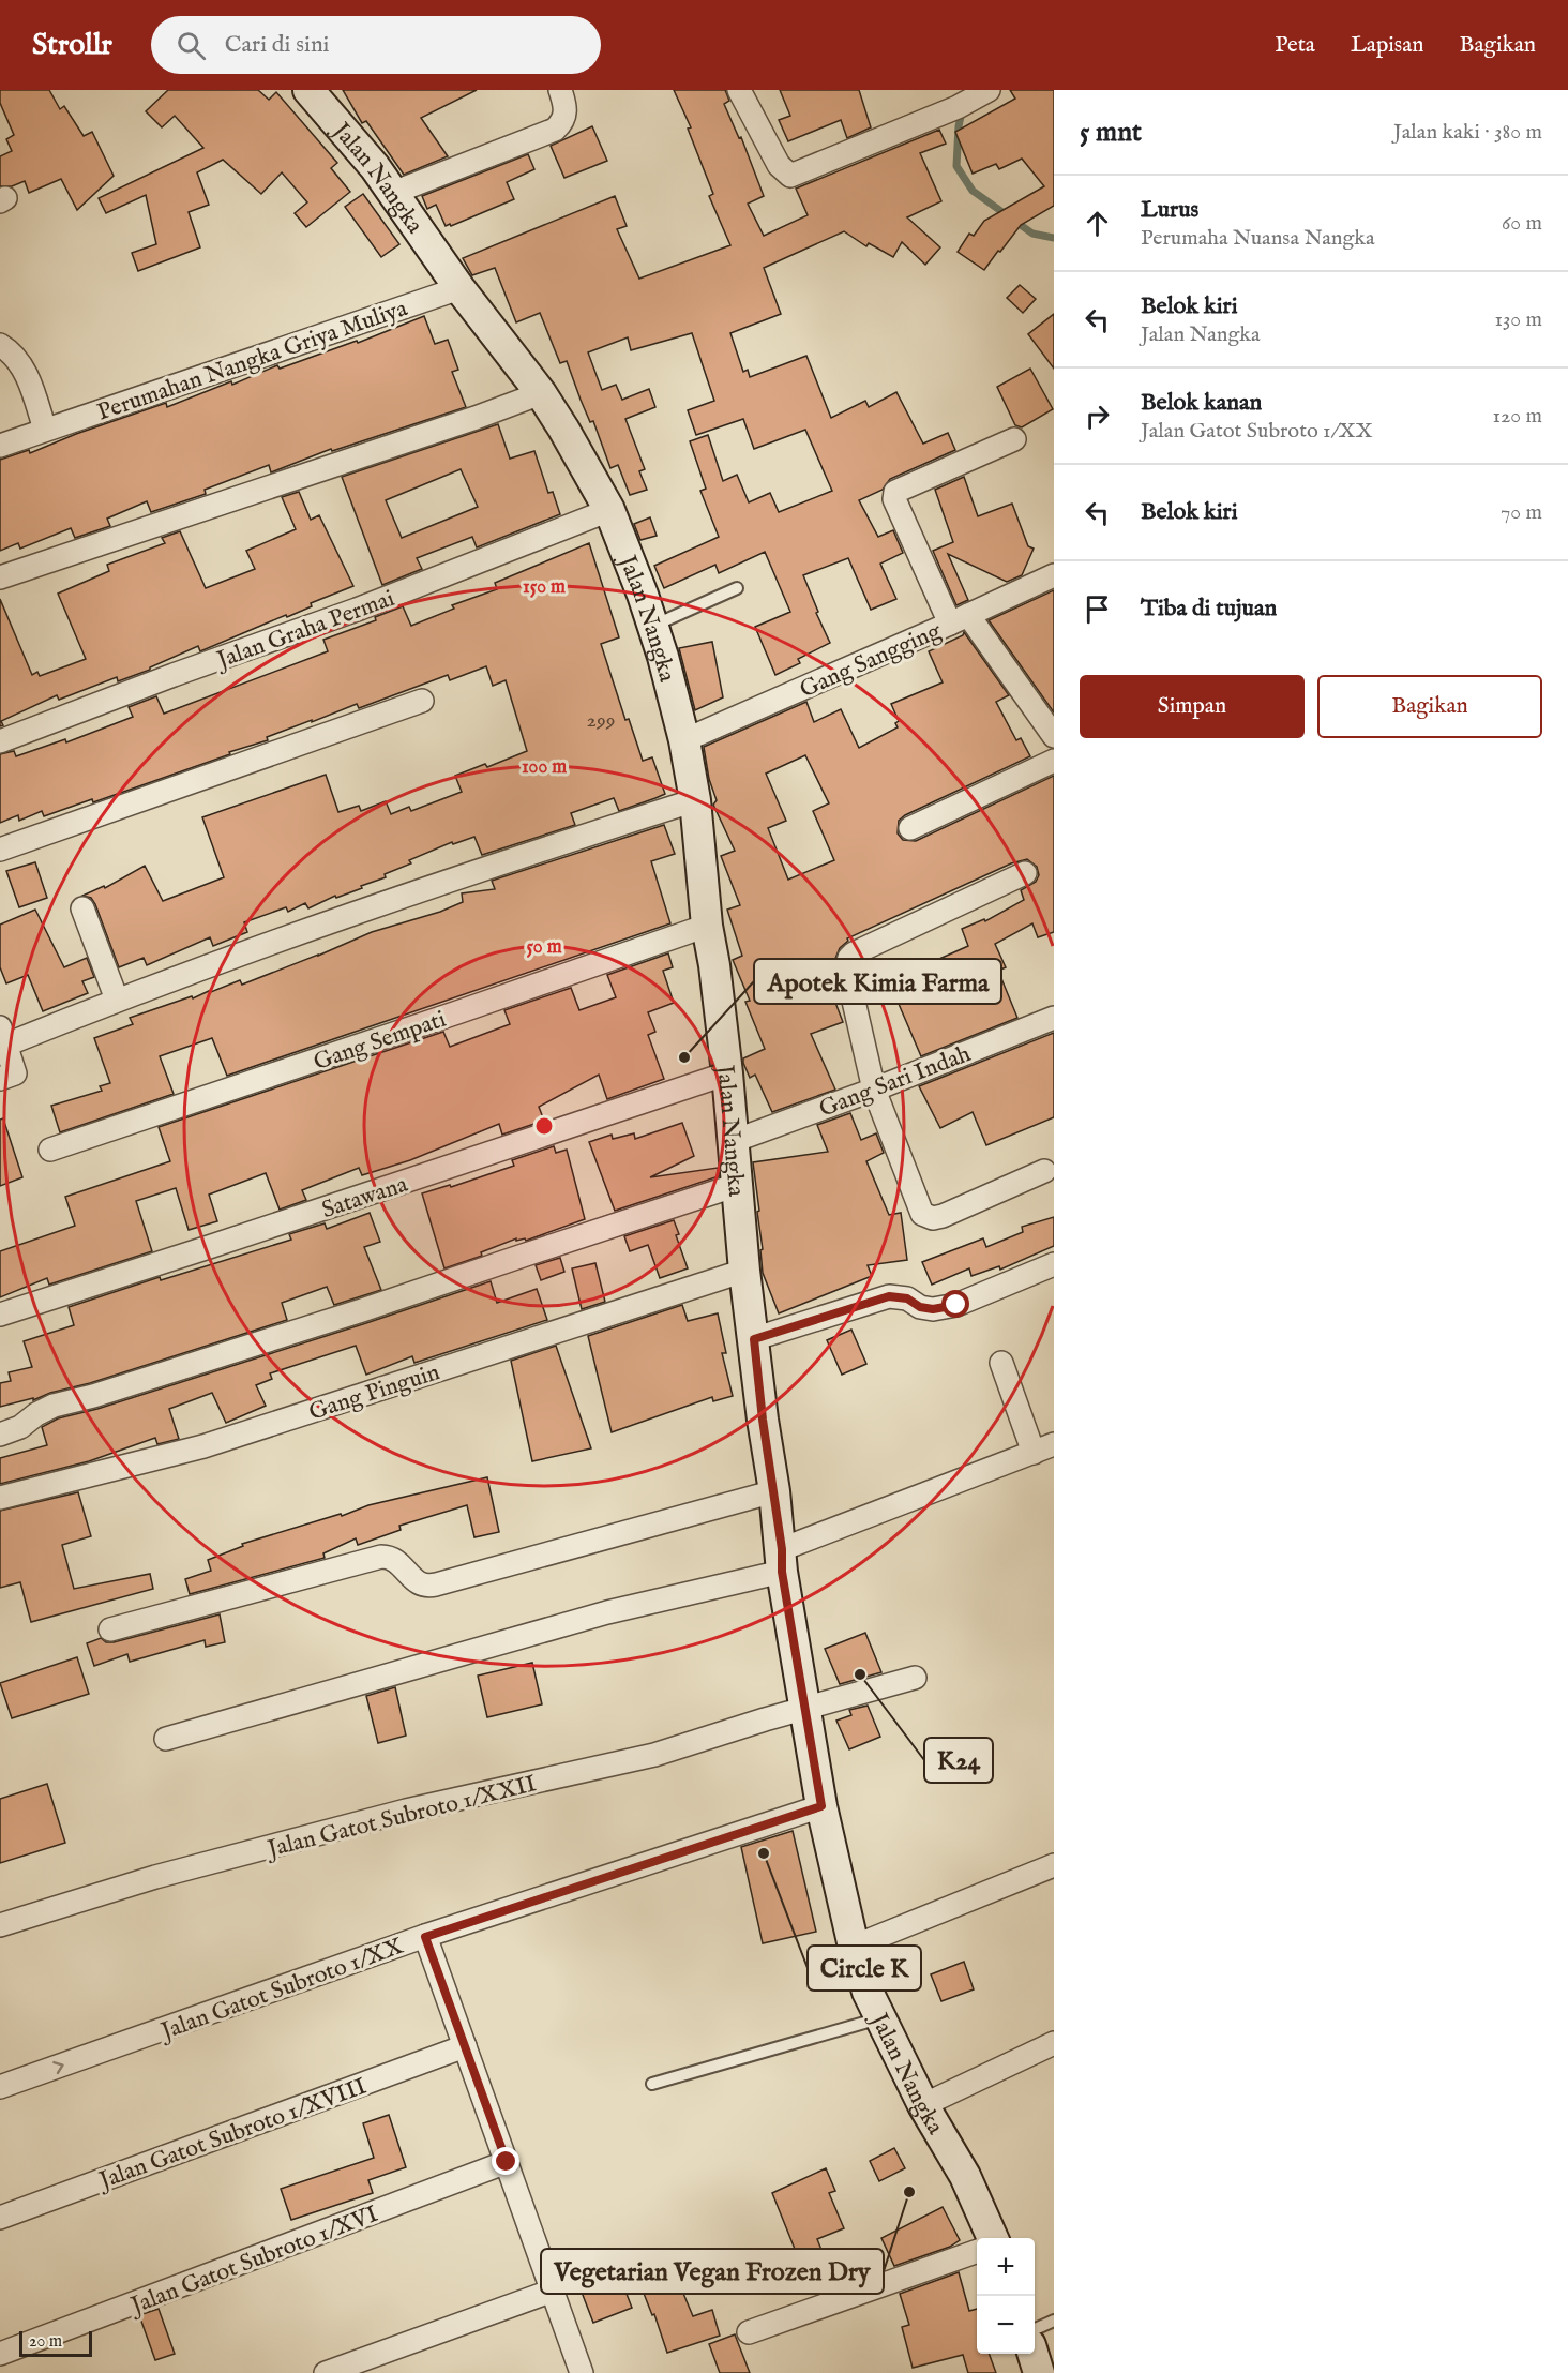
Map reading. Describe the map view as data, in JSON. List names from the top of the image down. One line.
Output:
{"streets":{"main road":["Jalan Nangka"],"street":["Perumahan Nangka Griya Muliya","Jalan Graha Permai","Gang Sangging","Gang Sempati","Gang Sari Indah","Satawana","Gang Pinguin","Jalan Gatot Subroto 1/XXII","Jalan Gatot Subroto 1/XX","Jalan Gatot Subroto 1/XVIII","Jalan Gatot Subroto 1/XVI"]},"crossings":[["Jalan Nangka","Perumahan Nangka Griya Muliya"],["Jalan Nangka","Jalan Graha Permai"],["Jalan Nangka","Gang Sangging"],["Jalan Nangka","Gang Sempati"],["Jalan Nangka","Gang Sari Indah"],["Jalan Nangka","Satawana"],["Jalan Nangka","Gang Pinguin"],["Jalan Nangka","Jalan Gatot Subroto 1/XXII"],["Jalan Nangka","Jalan Gatot Subroto 1/XX"]],"one_way":["Jalan Gatot Subroto 1/XX"],"places":["Apotek Kimia Farma","K24","Circle K","Vegetarian Vegan Frozen Dry"],"house_numbers":["299"],"scale_bar":"20 m","page":{"header":"Strollr","search":"Cari di sini","nav":["Peta","Lapisan","Bagikan"],"heading":["5 mnt","Jalan kaki · 380 m"],"list":[["Lurus","Perumaha Nuansa Nangka","60 m"],["Belok kiri","Jalan Nangka","130 m"],["Belok kanan","Jalan Gatot Subroto 1/XX","120 m"],["Belok kiri","70 m"],"Tiba di tujuan"],"buttons":["Simpan","Bagikan"],"map_buttons":["+","−"],"scale":"20 m"},"rings":["150 m","100 m","50 m"]}
